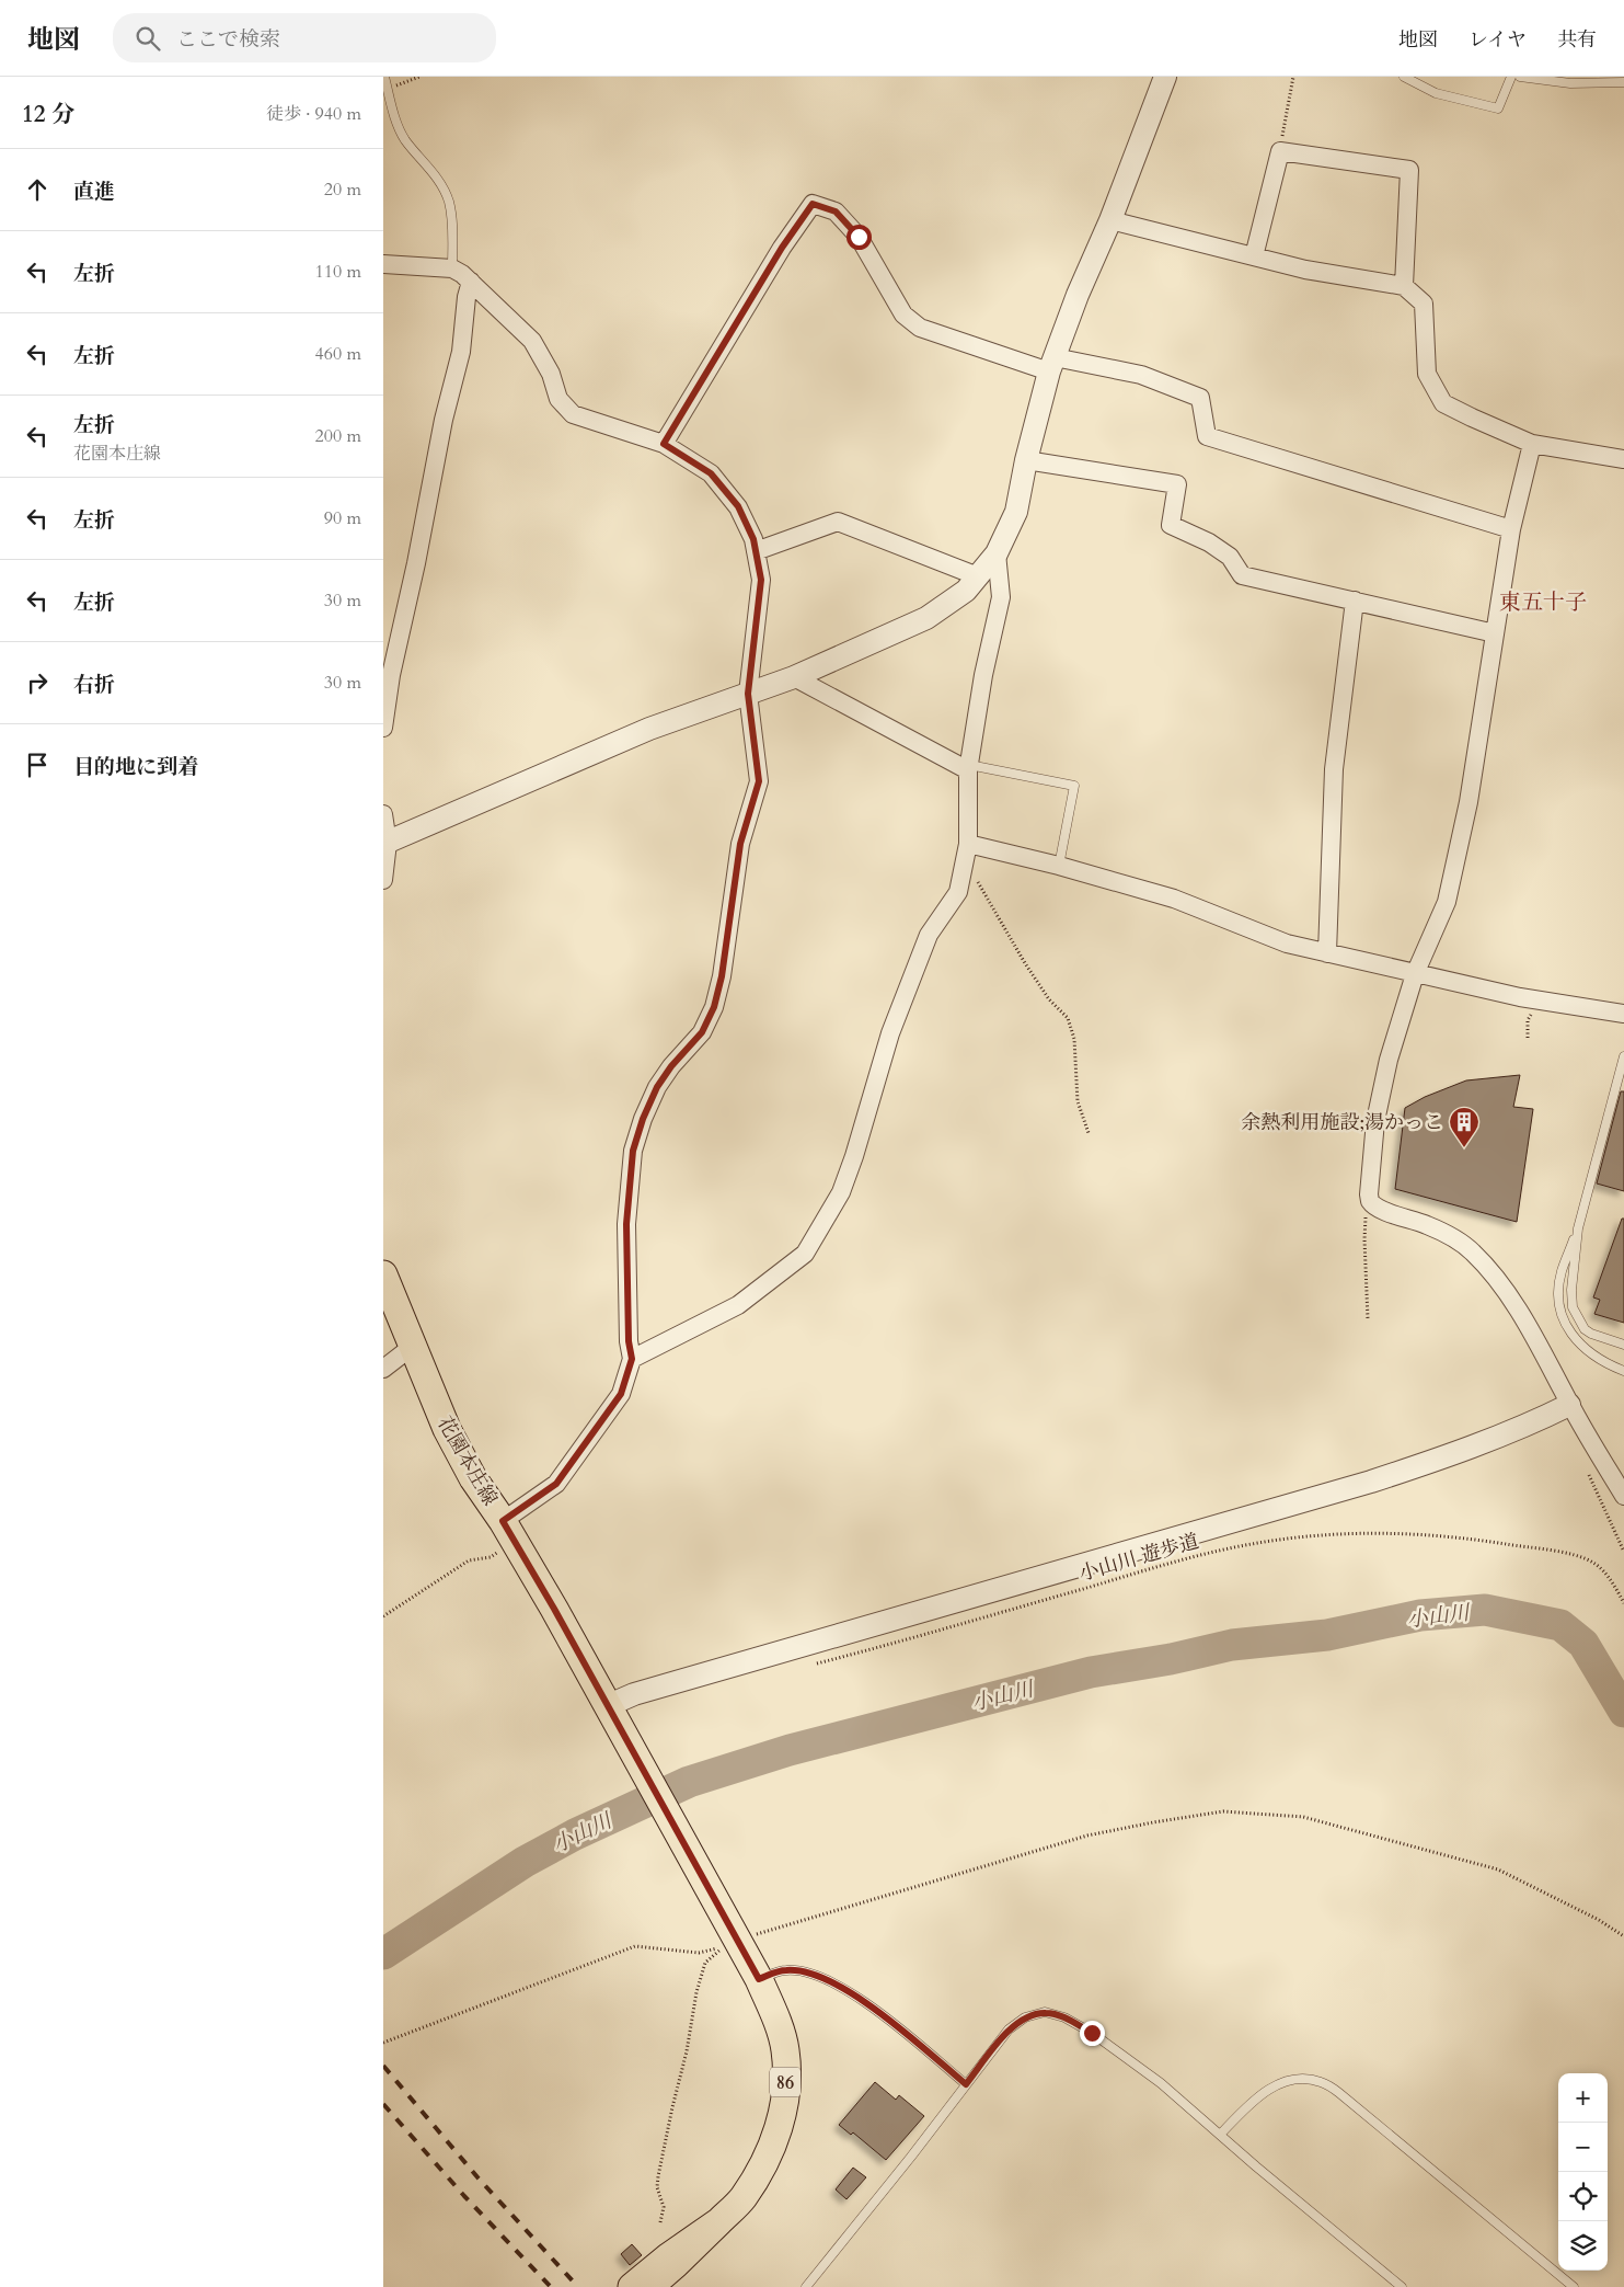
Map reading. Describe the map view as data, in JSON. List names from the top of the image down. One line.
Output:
{"streets":{"main road":["花園本庄線","86"],"path":["小山川 遊歩道"]},"districts":["東五十子"],"water":["小山川"],"places":{"building":["余熱利用施設;湯かっこ"]},"page":{"header":"地図","search":"ここで検索","nav":["地図","レイヤ","共有"],"heading":["12 分","徒歩 · 940 m"],"list":[["直進","20 m"],["左折","110 m"],["左折","460 m"],["左折","花園本庄線","200 m"],["左折","90 m"],["左折","30 m"],["右折","30 m"],"目的地に到着"],"map_buttons":["+","−"]}}
